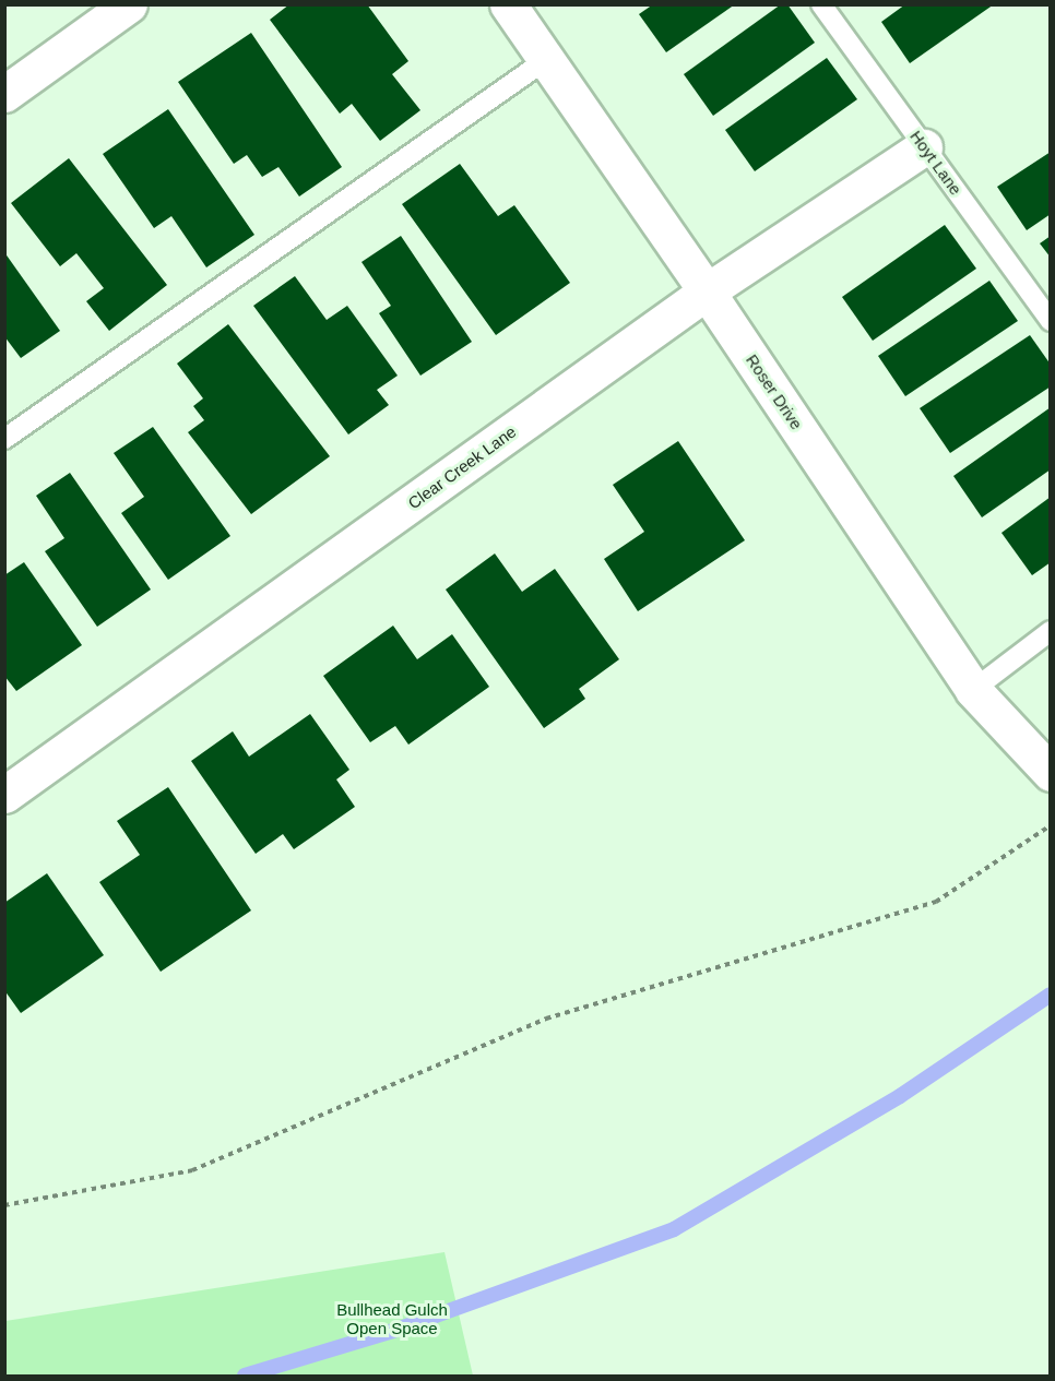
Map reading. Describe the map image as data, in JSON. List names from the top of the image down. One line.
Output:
{"streets":{"street":["Roser Drive","Clear Creek Lane"],"lane":["Hoyt Lane"]},"crossings":[["Hoyt Lane","Clear Creek Lane"],["Roser Drive","Clear Creek Lane"]],"parks":["Bullhead Gulch Open Space"]}
